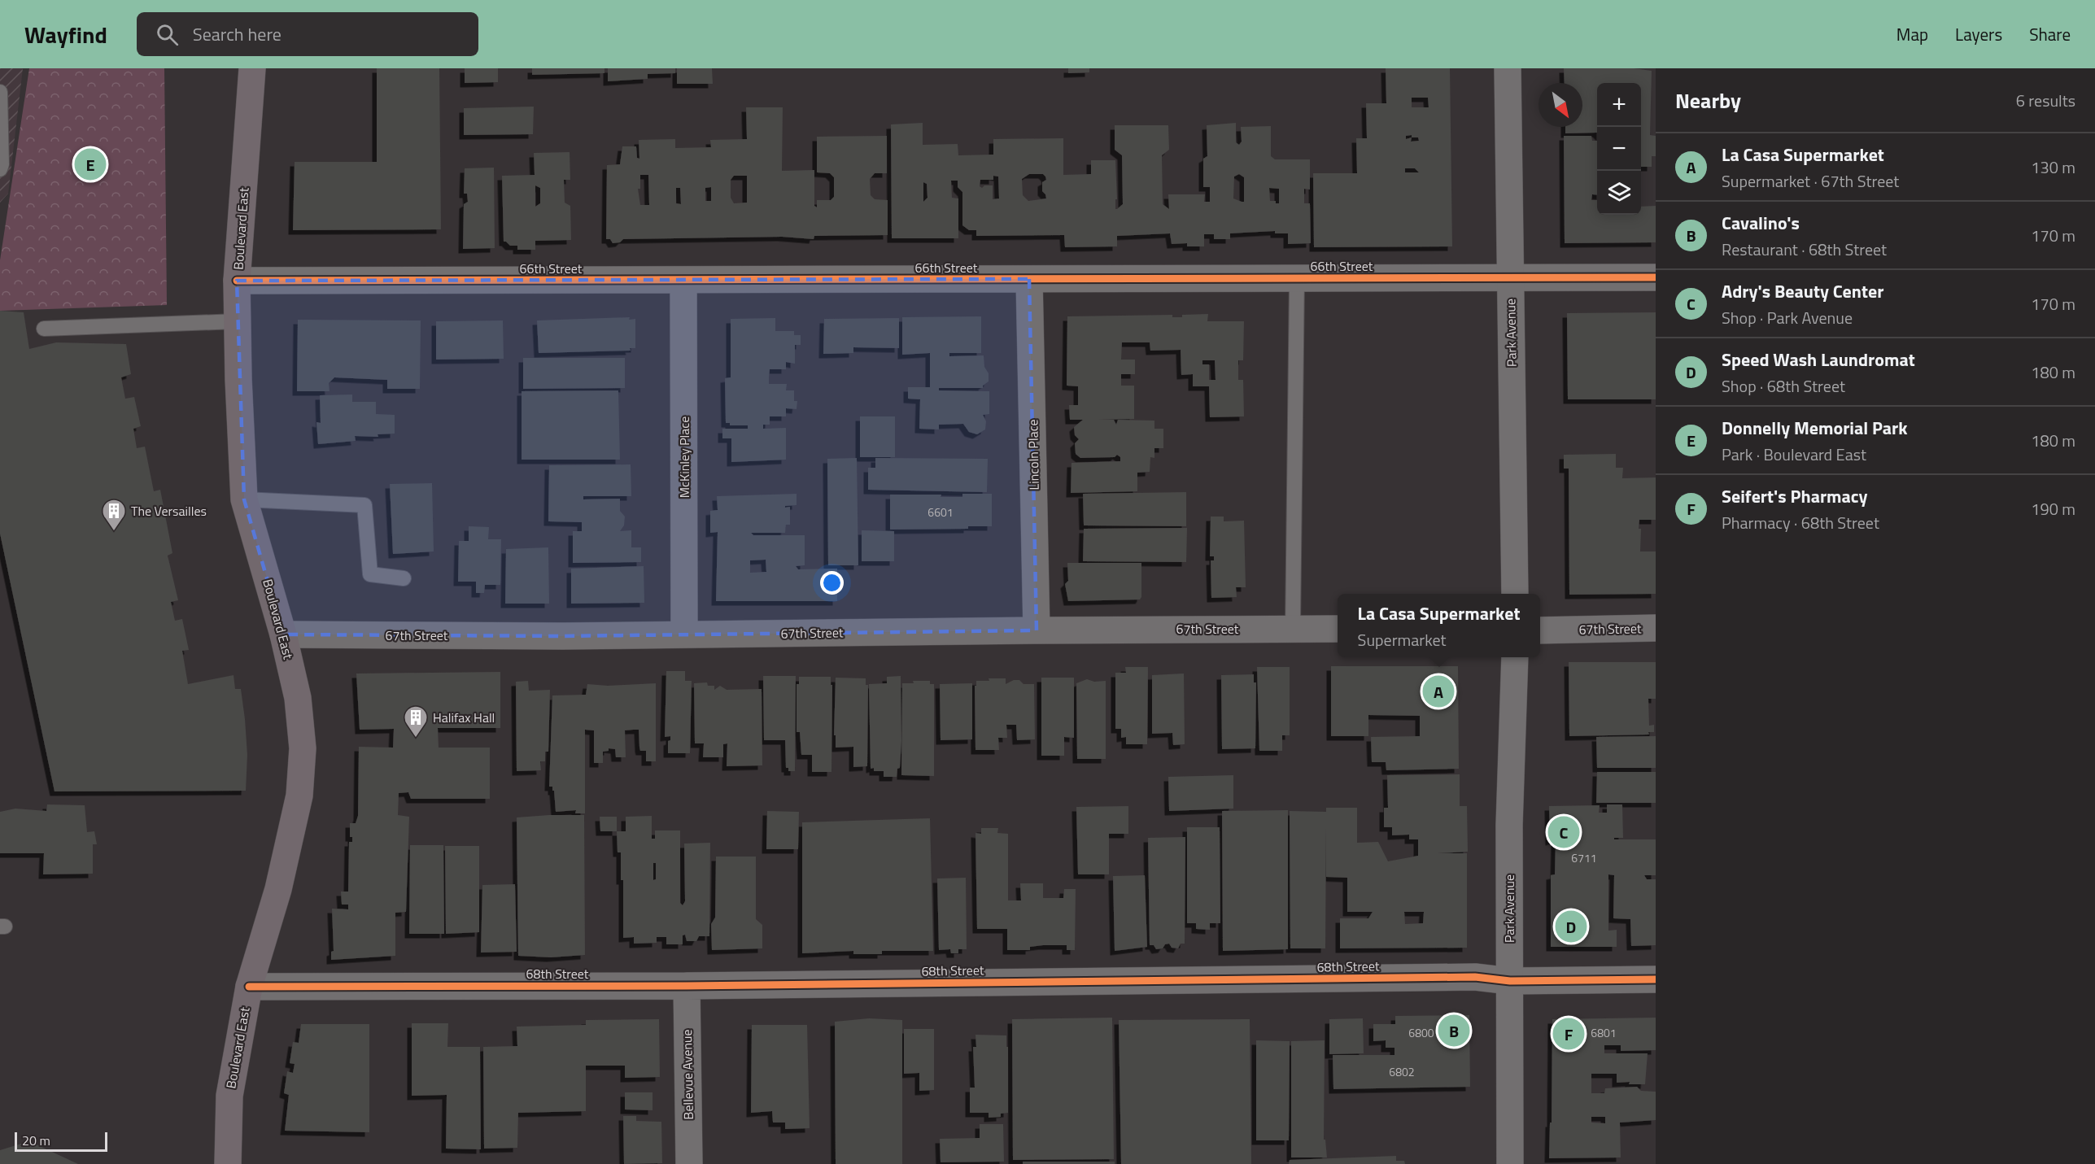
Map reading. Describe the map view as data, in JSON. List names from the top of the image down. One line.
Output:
{"streets":{"main road":["Boulevard East"],"street":["66th Street","Park Avenue","Lincoln Place","McKinley Place","67th Street","68th Street","Bellevue Avenue"]},"crossings":[["Boulevard East","66th Street"],["Boulevard East","67th Street"],["Boulevard East","68th Street"],["66th Street","Park Avenue"],["66th Street","Lincoln Place"],["66th Street","McKinley Place"],["Park Avenue","68th Street"],["Lincoln Place","67th Street"],["McKinley Place","67th Street"],["68th Street","Bellevue Avenue"]],"places":{"building":["The Versailles","Halifax Hall"]},"house_numbers":["6601","6711","6800","6801","6802"],"scale_bar":"20 m","north":"bottom right","page":{"header":"Wayfind","search":"Search here","nav":["Map","Layers","Share"],"heading":["Nearby","6 results"],"map_buttons":["+","−"],"list":[{"mark":"A","name":"La Casa Supermarket","note":"Supermarket · 67th Street","value":"130 m"},{"mark":"B","name":"Cavalino's","note":"Restaurant · 68th Street","value":"170 m"},{"mark":"C","name":"Adry's Beauty Center","note":"Shop · Park Avenue","value":"170 m"},{"mark":"D","name":"Speed Wash Laundromat","note":"Shop · 68th Street","value":"180 m"},{"mark":"E","name":"Donnelly Memorial Park","note":"Park · Boulevard East","value":"180 m"},{"mark":"F","name":"Seifert's Pharmacy","note":"Pharmacy · 68th Street","value":"190 m"}],"pins":["E","A","C","D","B","F"],"popup":["La Casa Supermarket","Supermarket"],"scale":"20 m"}}
